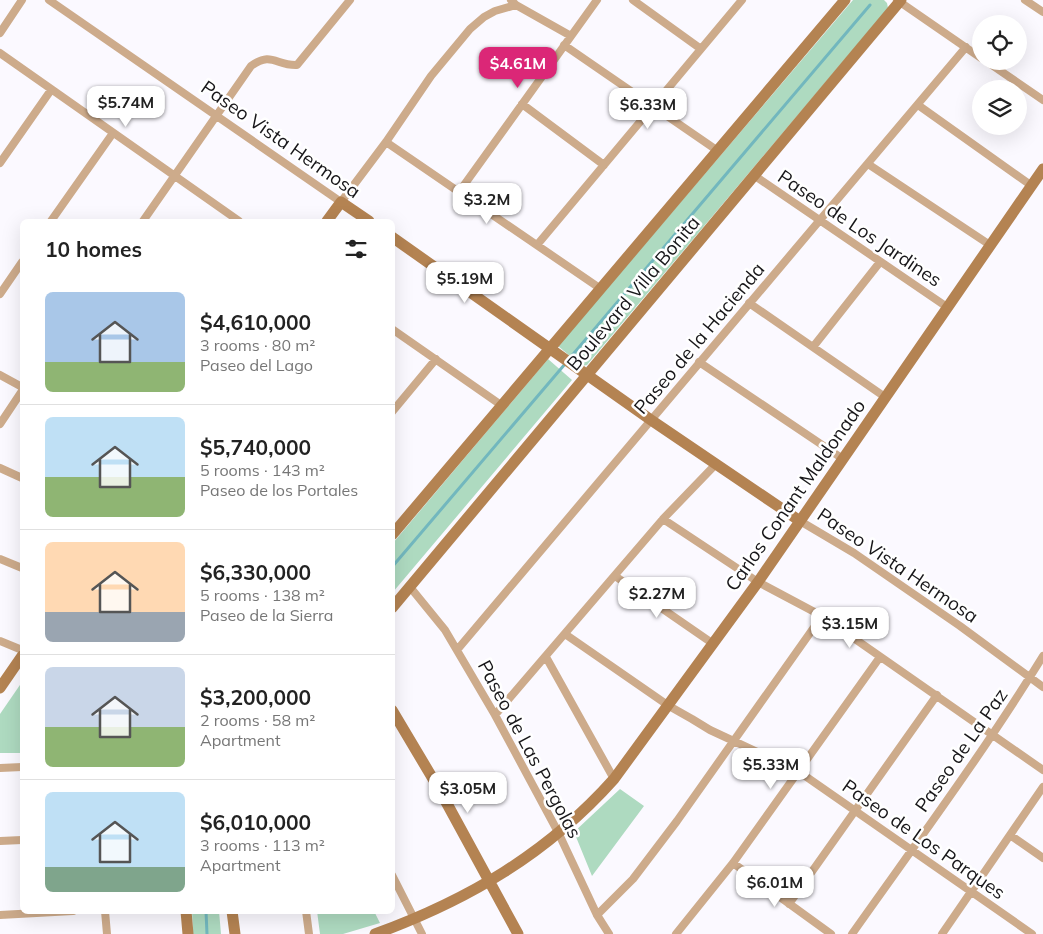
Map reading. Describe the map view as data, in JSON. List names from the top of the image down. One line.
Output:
{"streets":{"street":["Paseo Vista Hermosa","Paseo de Los Jardines","Boulevard Villa Bonita","Paseo de la Hacienda","Carlos Conant Maldonado","Paseo de Las Pergolas","Paseo de La Paz","Paseo de Los Parques"]},"crossings":[["Paseo Vista Hermosa","Boulevard Villa Bonita"],["Paseo Vista Hermosa","Paseo de la Hacienda"],["Paseo Vista Hermosa","Carlos Conant Maldonado"],["Paseo Vista Hermosa","Paseo de La Paz"],["Paseo de Los Jardines","Boulevard Villa Bonita"],["Paseo de Los Jardines","Paseo de la Hacienda"],["Paseo de Los Jardines","Carlos Conant Maldonado"],["Boulevard Villa Bonita","Paseo de Las Pergolas"],["Paseo de la Hacienda","Paseo de Las Pergolas"],["Carlos Conant Maldonado","Paseo de Las Pergolas"],["Carlos Conant Maldonado","Paseo de Los Parques"],["Paseo de La Paz","Paseo de Los Parques"]],"page":{"price":["$4.61M","$5.74M","$6.33M","$3.2M","$5.19M","$2.27M","$3.15M","$5.33M","$3.05M","$6.01M"],"heading":"10 homes","list":[{"name":"$4,610,000","note":"3 rooms · 80 m² · Paseo del Lago"},{"name":"$5,740,000","note":"5 rooms · 143 m² · Paseo de los Portales"},{"name":"$6,330,000","note":"5 rooms · 138 m² · Paseo de la Sierra"},{"name":"$3,200,000","note":"2 rooms · 58 m² · Apartment"},{"name":"$6,010,000","note":"3 rooms · 113 m² · Apartment"}]}}
